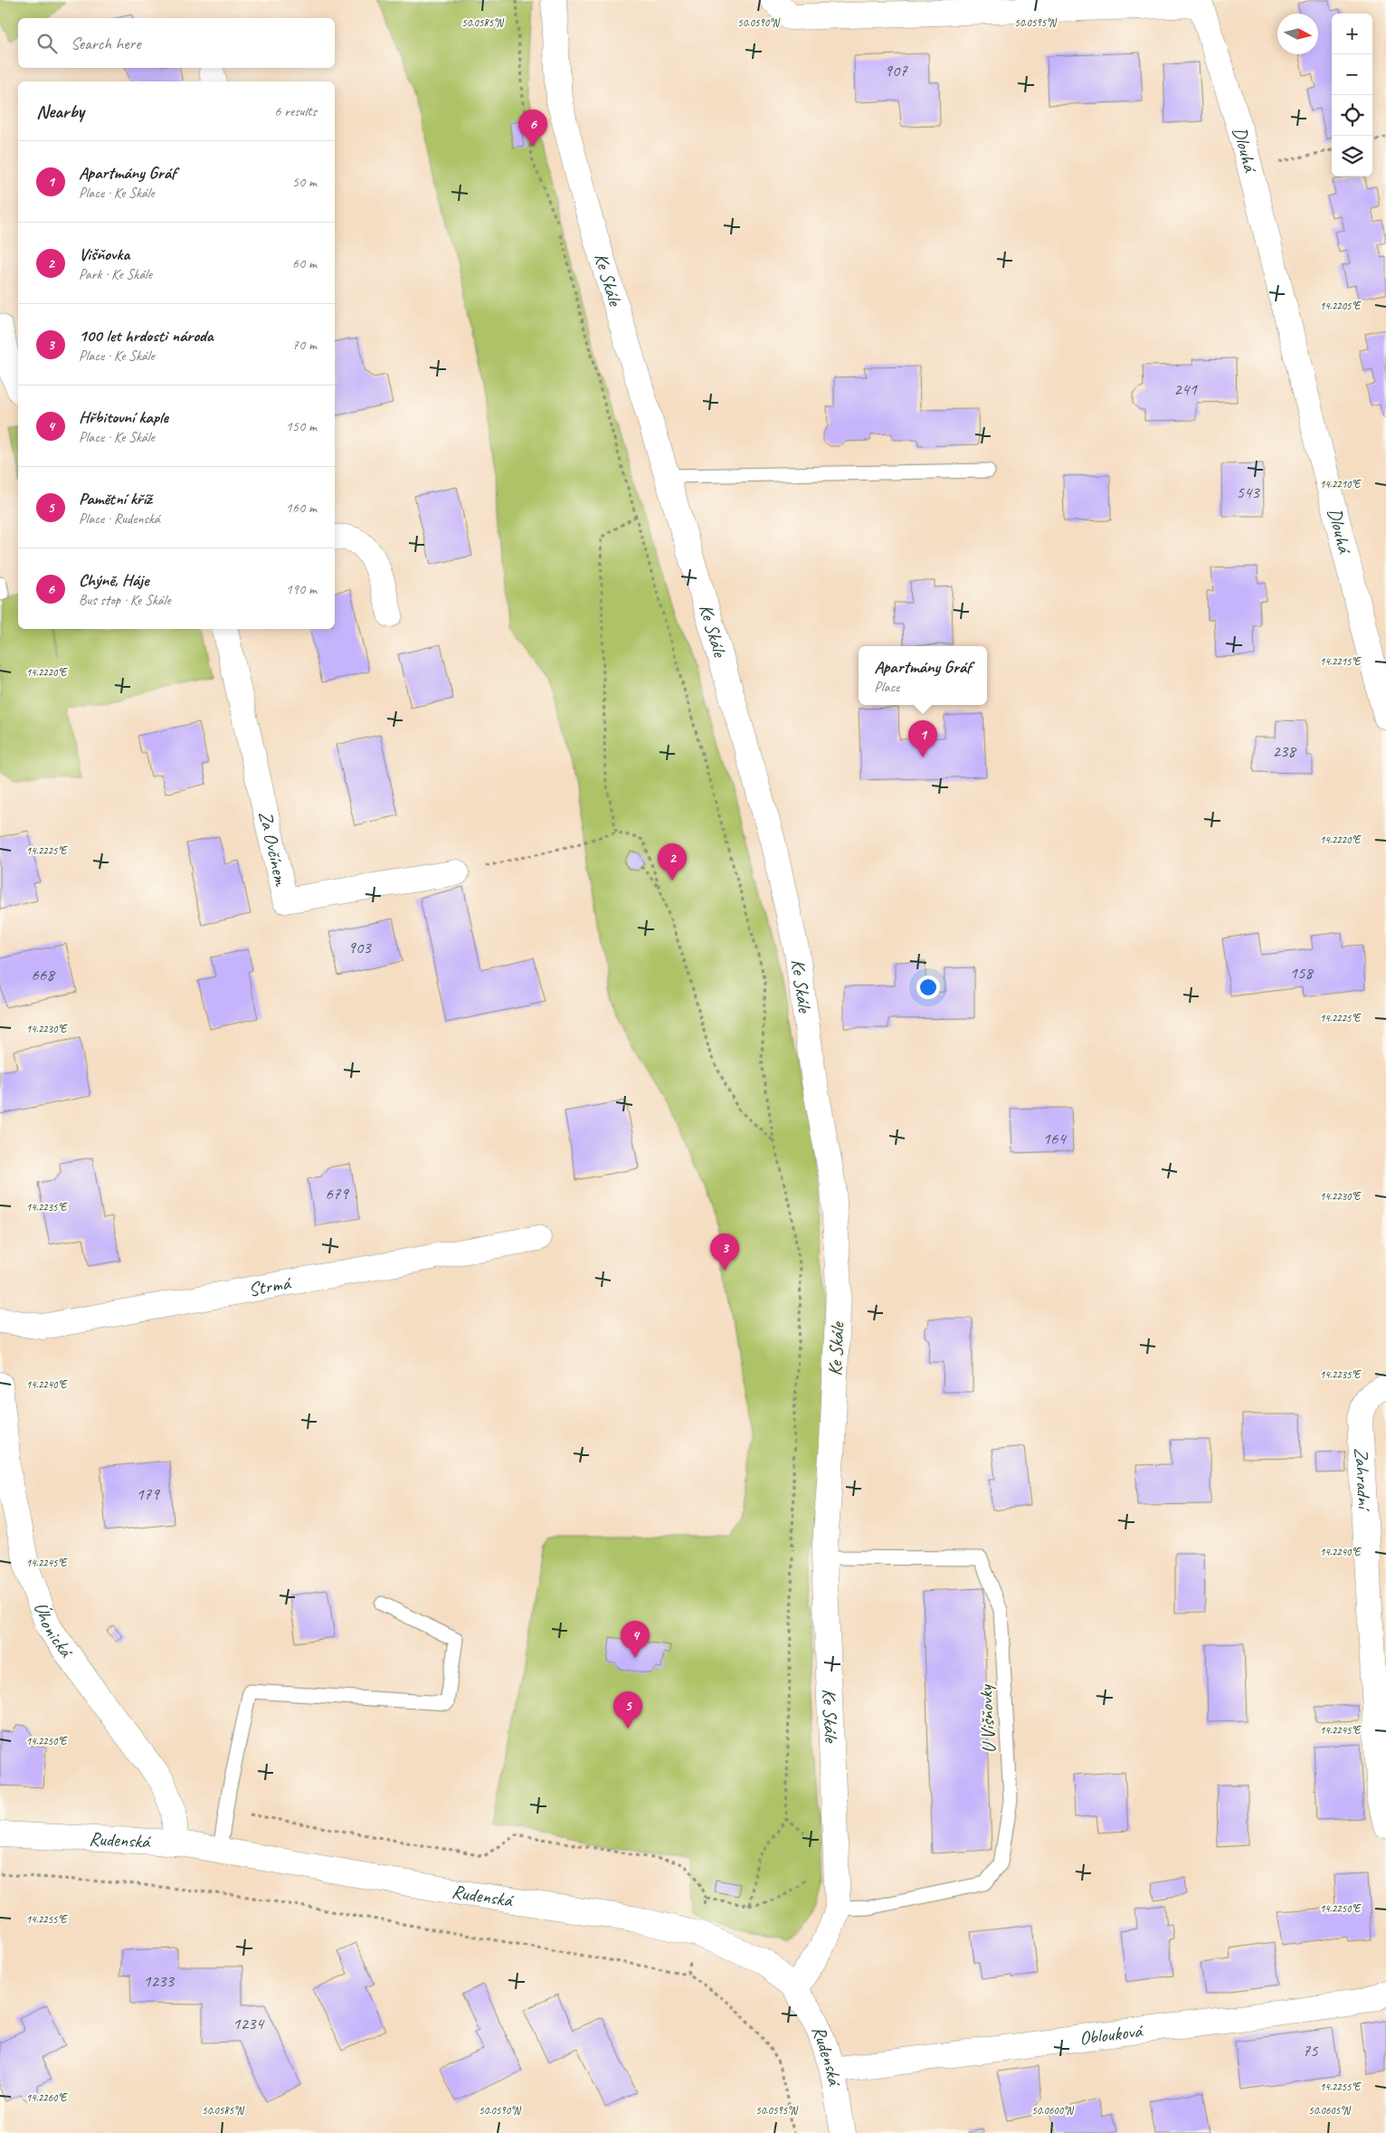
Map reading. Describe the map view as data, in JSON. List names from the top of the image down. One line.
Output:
{"streets":{"street":["Dlouhá","Ke Skále","Za Ovčínem","Strmá","Zahradní","Úhonická","Rudenská","Oblouková"],"lane":["U Višňovky"]},"crossings":[["Ke Skále","U Višňovky"],["Ke Skále","Rudenská"],["Úhonická","Rudenská"],["Rudenská","Oblouková"]],"house_numbers":["907","241","543","238","903","158","668","164","679","179","1233","1234","75"],"north":"right","page":{"map_buttons":["+","−"],"search":"Search here","heading":["Nearby","6 results"],"pins":["6","1","2","3","4","5"],"list":[{"mark":"1","name":"Apartmány Gráf","note":"Place · Ke Skále","value":"50 m"},{"mark":"2","name":"Višňovka","note":"Park · Ke Skále","value":"60 m"},{"mark":"3","name":"100 let hrdosti národa","note":"Place · Ke Skále","value":"70 m"},{"mark":"4","name":"Hřbitovní kaple","note":"Place · Ke Skále","value":"150 m"},{"mark":"5","name":"Pamětní kříž","note":"Place · Rudenská","value":"160 m"},{"mark":"6","name":"Chýně, Háje","note":"Bus stop · Ke Skále","value":"190 m"}],"popup":["Apartmány Gráf","Place"]},"coordinates":["50.0585°N","50.0590°N","50.0595°N","14.2205°E","14.2210°E","14.2215°E","14.2220°E","14.2225°E","14.2230°E","14.2235°E","14.2240°E","14.2245°E","14.2250°E","14.2255°E","14.2260°E","50.0600°N","50.0605°N"]}
